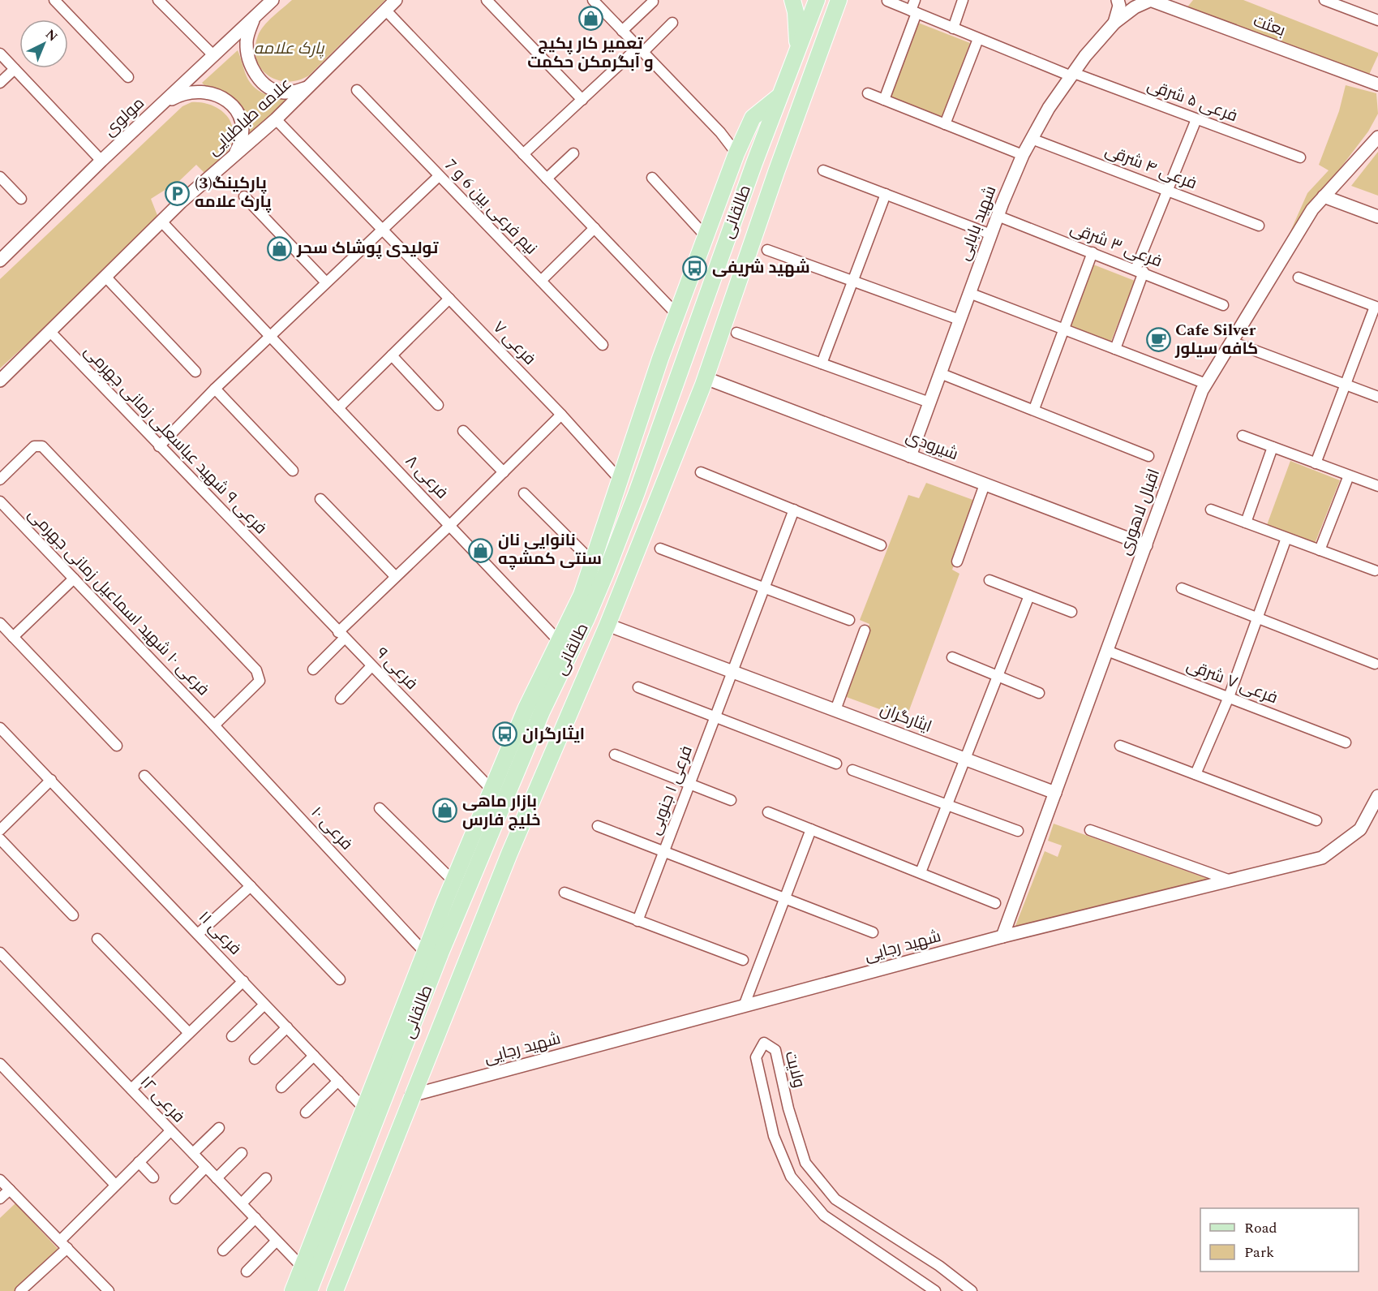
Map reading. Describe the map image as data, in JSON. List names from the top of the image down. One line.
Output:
{"streets":{"main road":["طالقانی"],"street":["بعثت","فرعی ۵ شرقی","مولوی","علامه طباطبایی","فرعی ۴ شرقی","نیم فرعی بین 6 و 7","شهید بابایی","فرعی ۳ شرقی","فرعی ۷","فرعی ۹ شهید عباسعلی زمانی جهرمی","شیرودی","فرعی ۸","اقبال لاهوری","فرعی ۱۰ شهید اسماعیل زمانی جهرمی","فرعی ۹","فرعی ۷ شرقی","ایثارگران","فرعی ۱ جنوبی","فرعی ۱۰","فرعی ۱۱","شهید رجایی","ولایت","فرعی ۱۲"]},"crossings":[["بعثت","شهید بابایی"],["فرعی ۵ شرقی","شهید بابایی"],["علامه طباطبایی","فرعی ۷"],["علامه طباطبایی","فرعی ۹ شهید عباسعلی زمانی جهرمی"],["علامه طباطبایی","فرعی ۸"],["فرعی ۴ شرقی","شهید بابایی"],["طالقانی","شیرودی"],["طالقانی","ایثارگران"],["طالقانی","شهید رجایی"],["شهید بابایی","فرعی ۳ شرقی"],["شهید بابایی","شیرودی"],["فرعی ۹ شهید عباسعلی زمانی جهرمی","فرعی ۹"],["شیرودی","اقبال لاهوری"],["اقبال لاهوری","فرعی ۷ شرقی"],["اقبال لاهوری","ایثارگران"],["اقبال لاهوری","شهید رجایی"],["فرعی ۱۰ شهید اسماعیل زمانی جهرمی","فرعی ۱۰"],["ایثارگران","فرعی ۱ جنوبی"]],"parks":["پارک علامه"],"places":{"shop":["تعمیر کار پکیج و آبگرمکن حکمت","تولیدی پوشاک سحر","نانوایی نان سنتی کمشچه","بازار ماهی خلیج فارس"],"parking":["پارکینگ(3) پارک علامه"],"bus stop":["شهید شریفی","ایثارگران"],"cafe":["Cafe Silver کافه سیلور"]},"legend":["Road","Park"],"north":"top right"}
